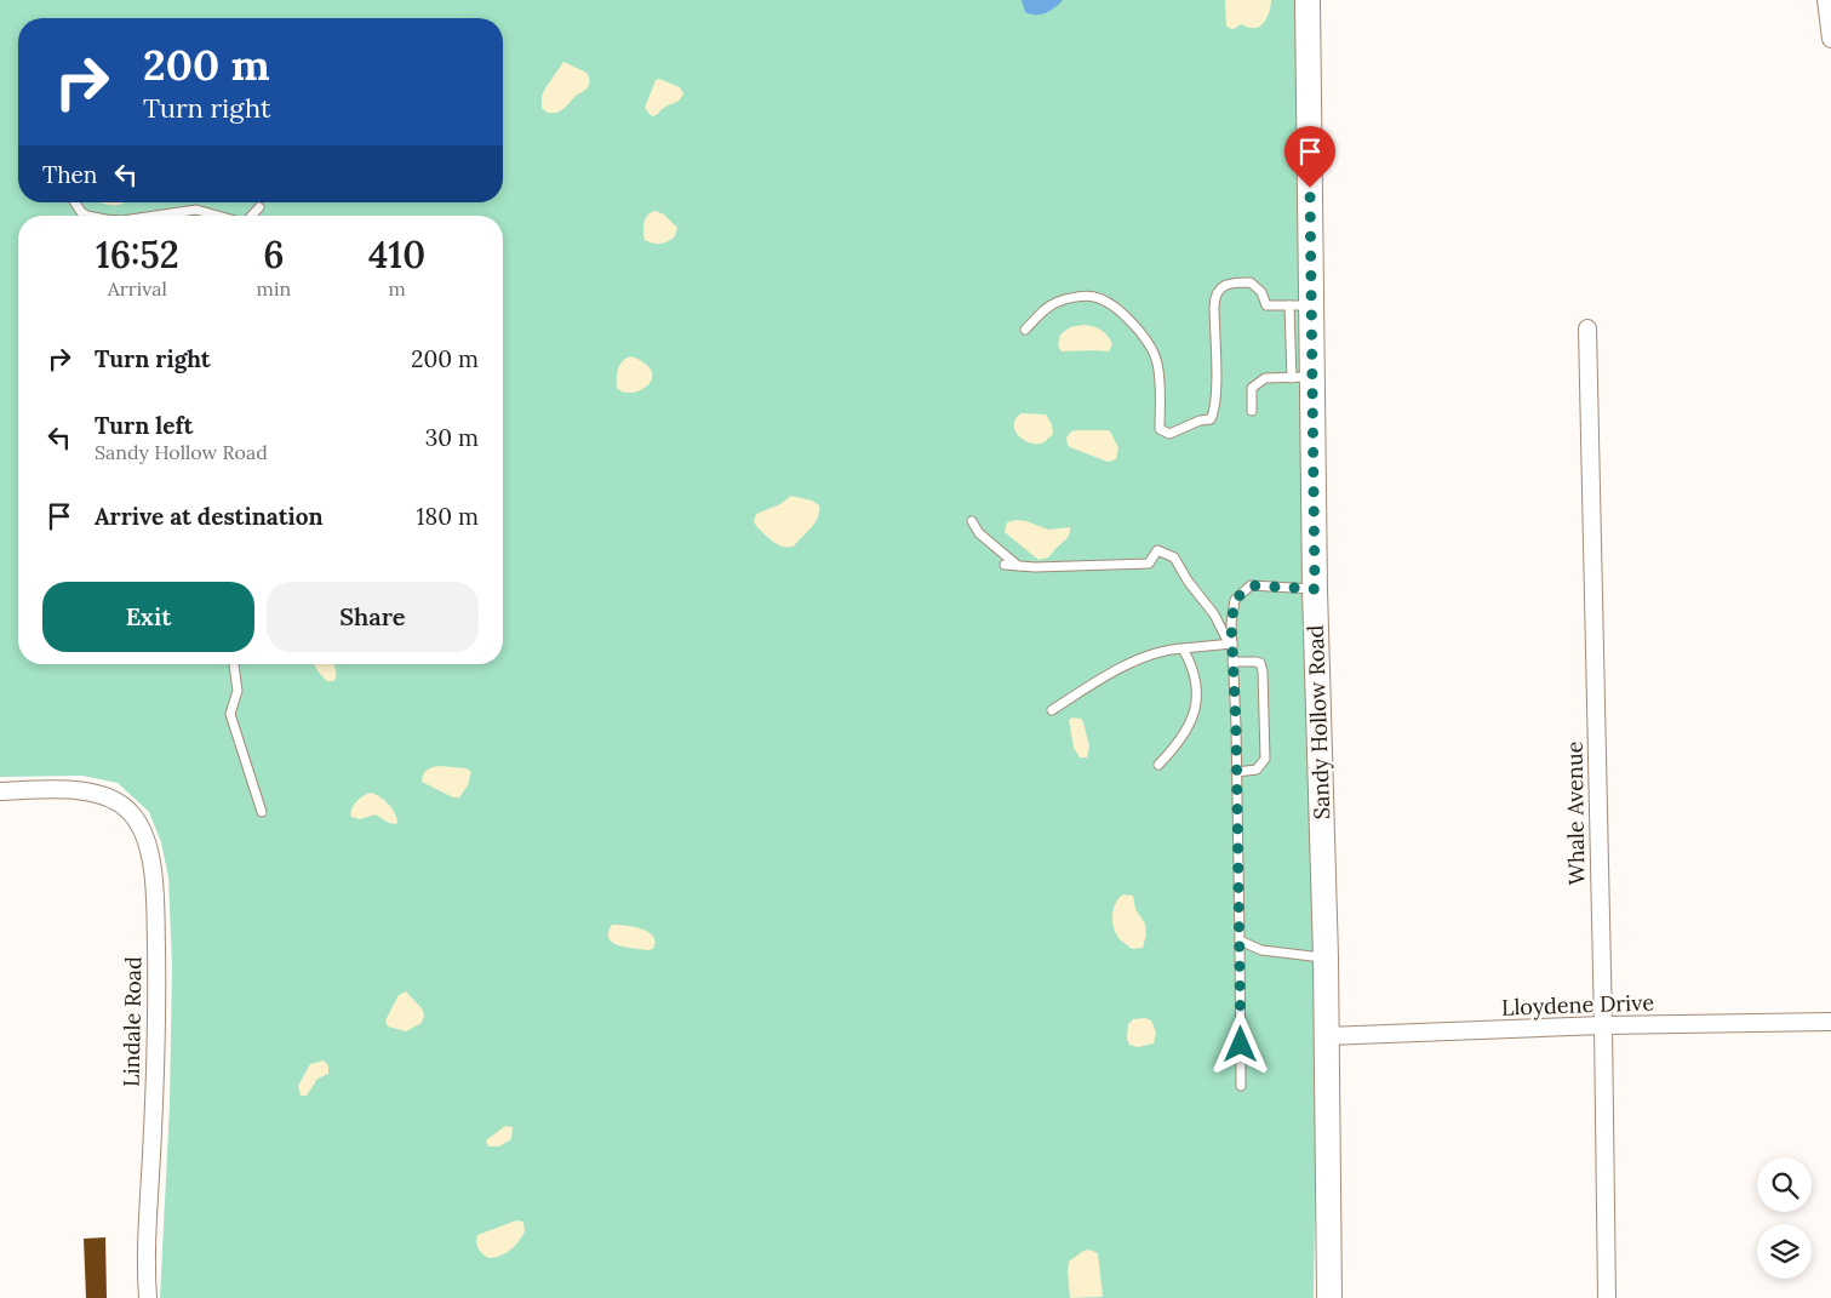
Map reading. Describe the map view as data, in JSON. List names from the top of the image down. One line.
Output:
{"streets":{"street":["Sandy Hollow Road","Whale Avenue","Lloydene Drive","Lindale Road"]},"crossings":[["Sandy Hollow Road","Lloydene Drive"],["Whale Avenue","Lloydene Drive"]],"page":{"turn":["200 m","Turn right"],"then":"Then","eta":["16:52","Arrival","6","min","410","m"],"list":[{"name":"Turn right","value":"200 m"},{"name":"Turn left","note":"Sandy Hollow Road","value":"30 m"},{"name":"Arrive at destination","value":"180 m"}],"buttons":["Exit","Share"]}}
